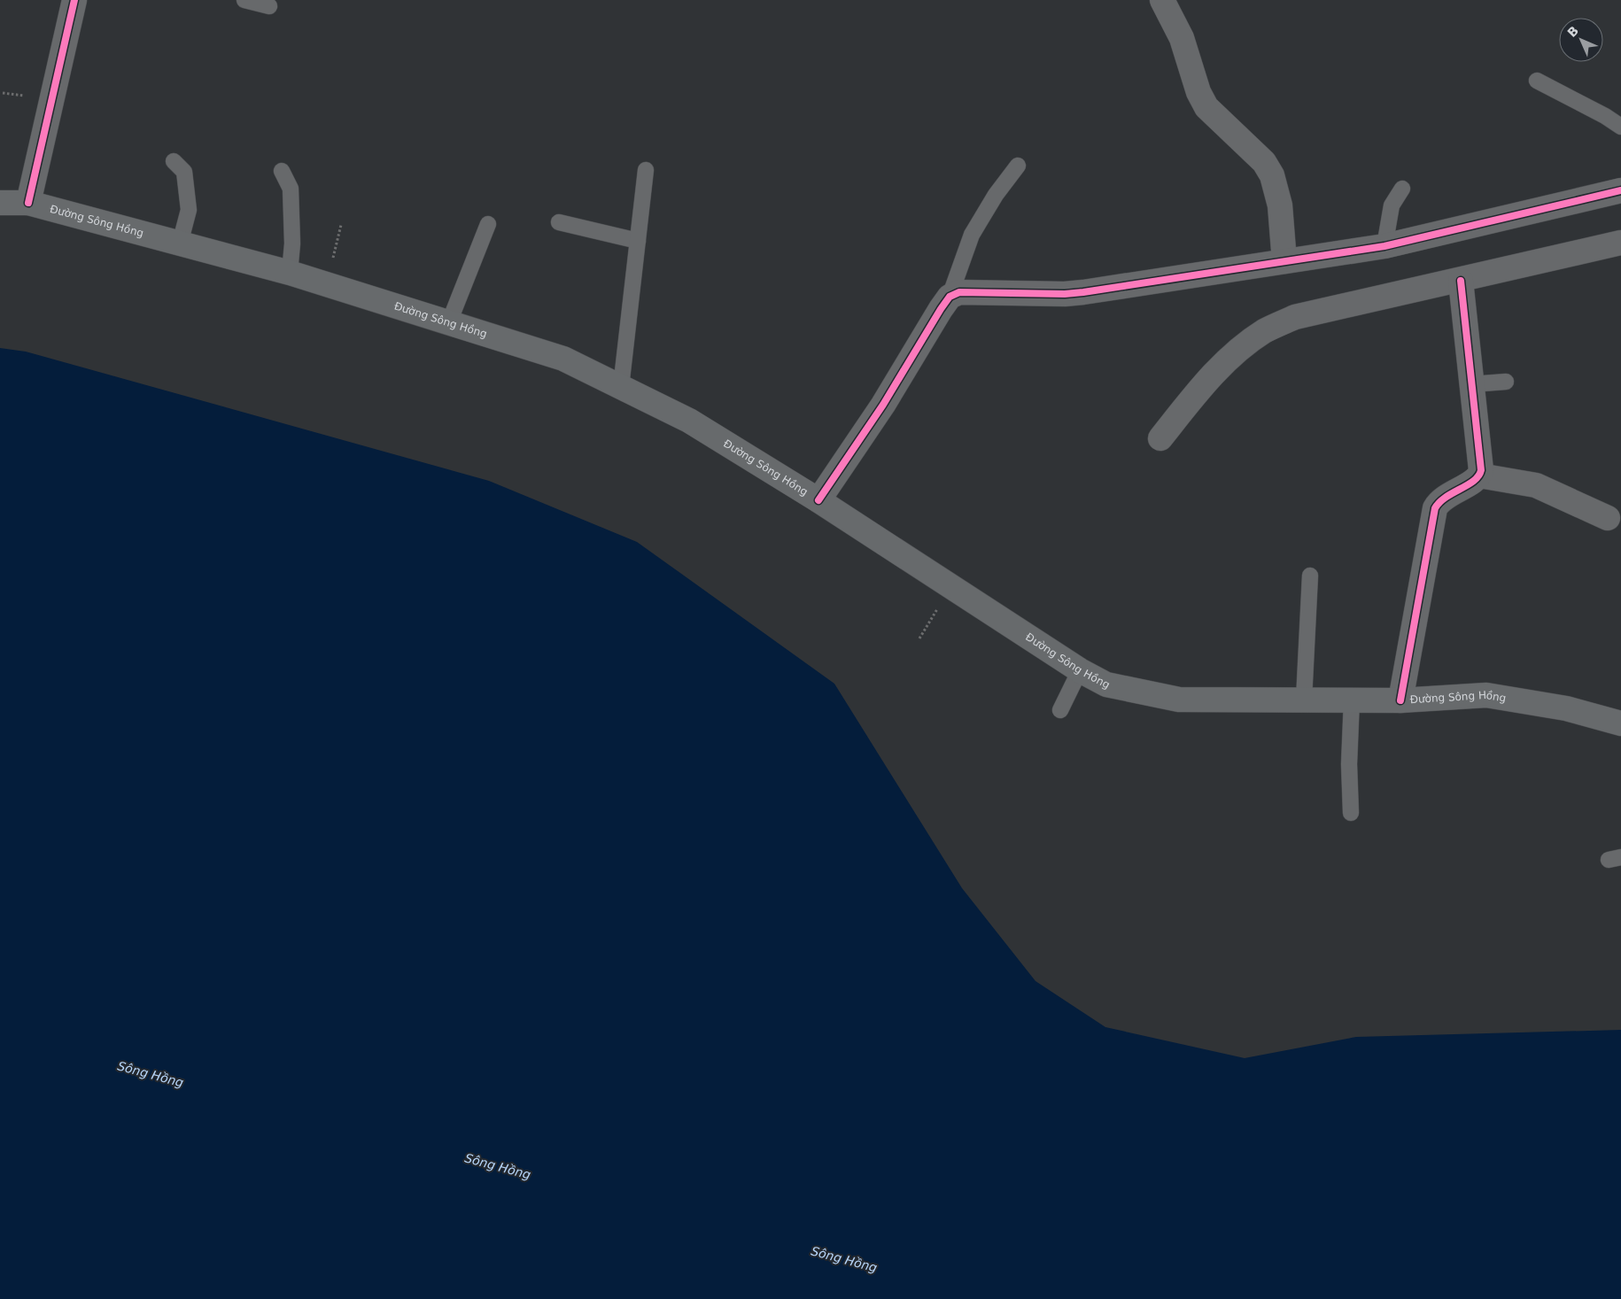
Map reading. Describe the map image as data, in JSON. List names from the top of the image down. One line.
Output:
{"streets":{"main road":["Đường Sông Hồng"]},"water":["Sông Hồng"],"north":"top left"}
